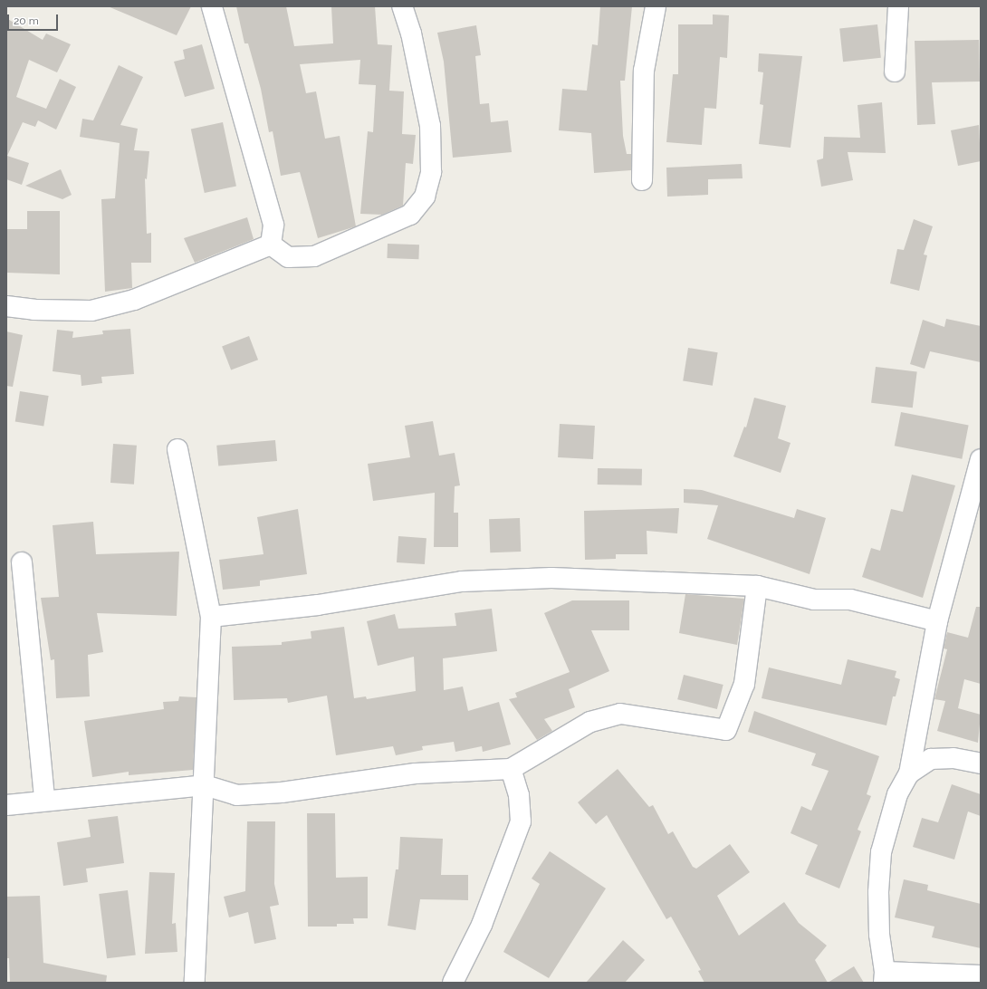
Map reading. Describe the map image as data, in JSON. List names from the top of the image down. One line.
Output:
{"scale_bar":"20 m"}
